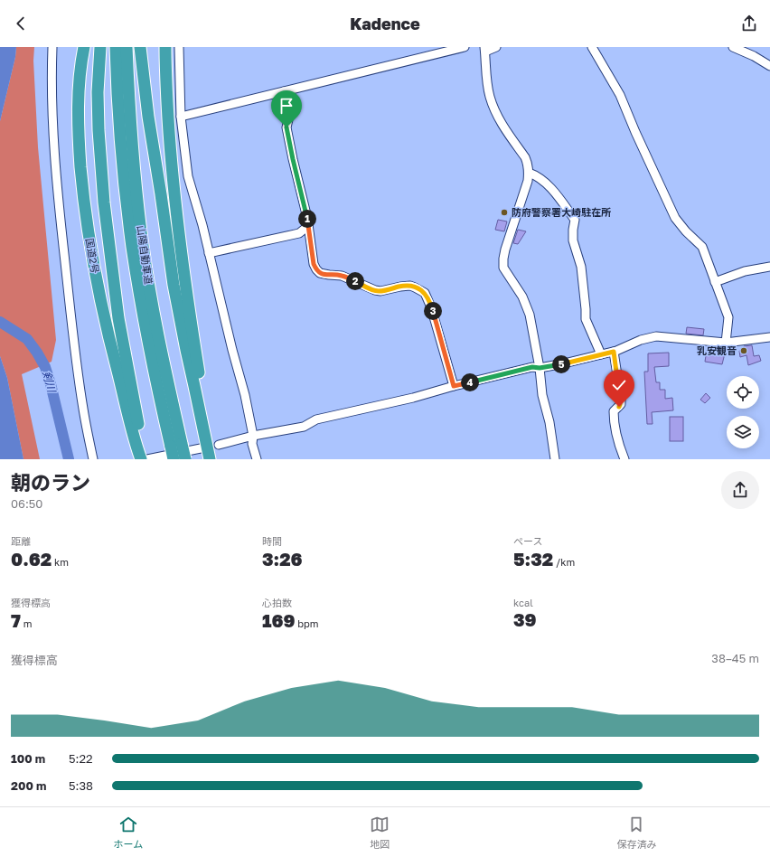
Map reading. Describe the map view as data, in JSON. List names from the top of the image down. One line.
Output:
{"streets":{"highway":["山陽自動車道","国道2号"]},"water":["剣川"],"places":["防府警察署大崎駐在所","乳安観音"],"page":{"header":"Kadence","pins":["1","2","3","5","4"],"heading":["朝のラン","06:50"],"stats":[["距離","0.62 km"],["時間","3:26"],["ペース","5:32 /km"],["獲得標高","7 m"],["心拍数","169 bpm"],["kcal","39"]],"chart":["獲得標高","38–45 m"],"list":[{"name":"100 m","note":"5:22"},{"name":"200 m","note":"5:38"}],"tabs":["ホーム","地図","保存済み"]}}
